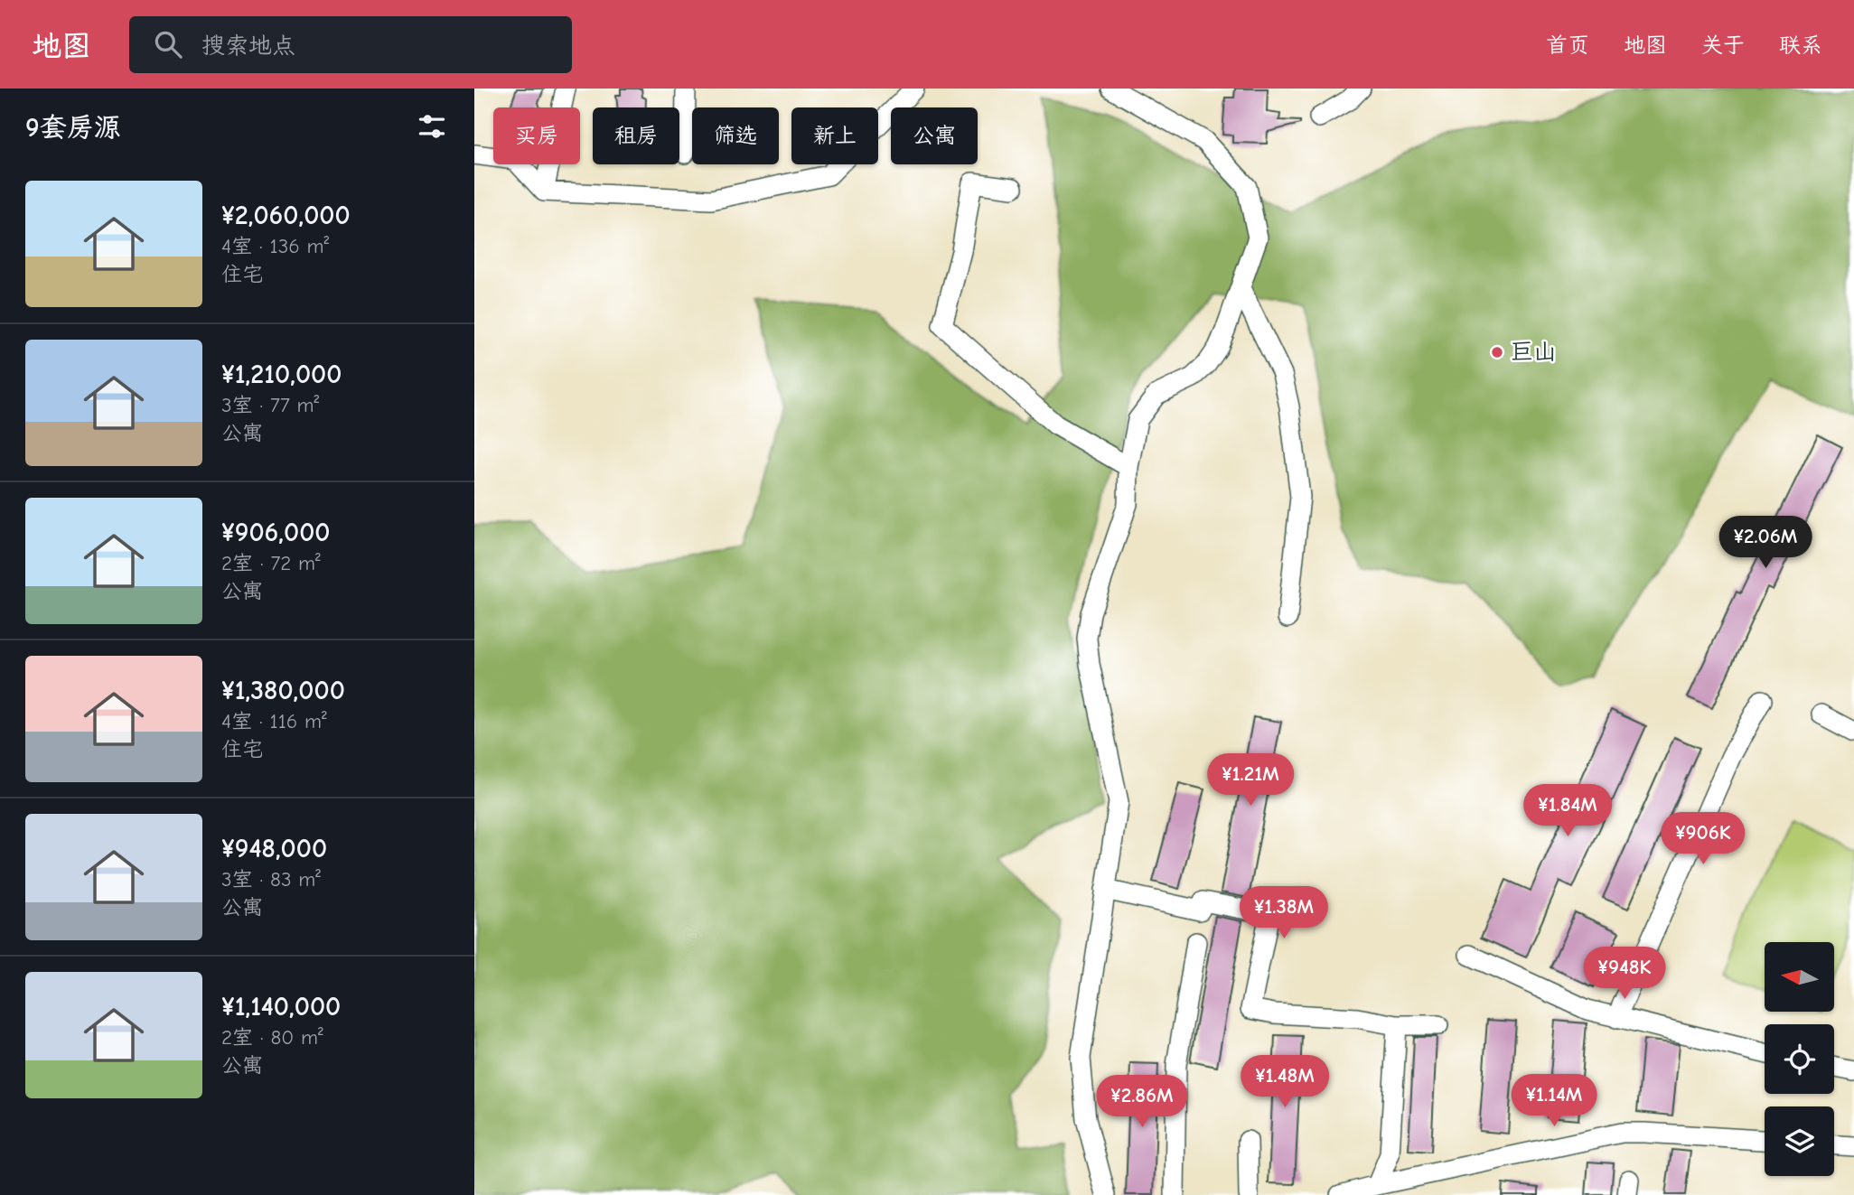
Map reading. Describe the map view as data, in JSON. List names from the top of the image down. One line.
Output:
{"places":["巨山"],"north":"left","page":{"header":"地图","search":"搜索地点","nav":["首页","地图","关于","联系"],"heading":"9套房源","chip":["买房","租房","筛选","新上","公寓"],"list":[{"name":"¥2,060,000","note":"4室 · 136 m² · 住宅"},{"name":"¥1,210,000","note":"3室 · 77 m² · 公寓"},{"name":"¥906,000","note":"2室 · 72 m² · 公寓"},{"name":"¥1,380,000","note":"4室 · 116 m² · 住宅"},{"name":"¥948,000","note":"3室 · 83 m² · 公寓"},{"name":"¥1,140,000","note":"2室 · 80 m² · 公寓"}],"price":["¥2.06M","¥1.21M","¥1.84M","¥906K","¥1.38M","¥948K","¥1.48M","¥1.14M","¥2.86M"]}}
